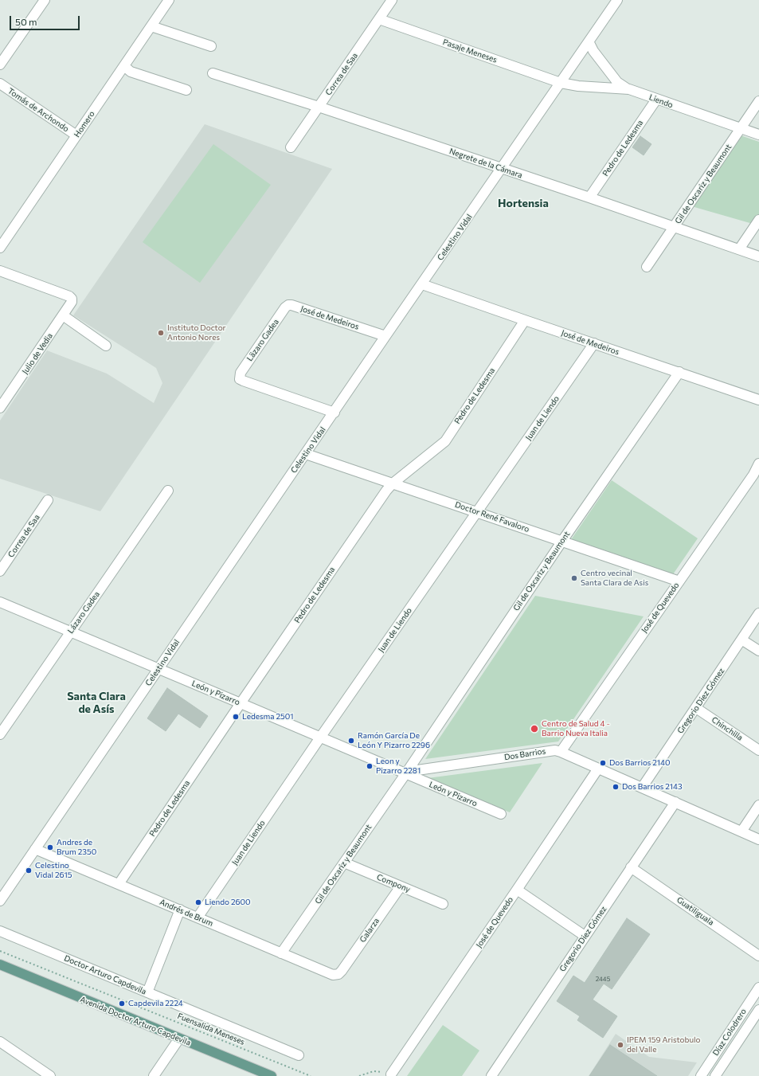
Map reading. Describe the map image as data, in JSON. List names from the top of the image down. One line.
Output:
{"streets":{"main road":["Avenida Doctor Arturo Capdevila"],"street":["Pasaje Meneses","Correa de Saa","Liendo","Tomás de Archondo","Homero","Pedro de Ledesma","Negrete de la Cámara","Gil de Oscariz y Beaumont","Celestino Vidal","José de Medeiros","Läzaro Gadea","Julio de Vedia","Juan de Liendo","Doctor René Favaloro","José de Quevedo","Lázaro Gadea","León y Pizarro","Gregorio Diez Gómez","Chinchilla","Dos Barrios","Compony","Guatiliguala","Andrés de Brum","Galarza","Doctor Arturo Capdevila","Díaz Colodrero"],"path":["Fuensalida Meneses"]},"crossings":[["Pasaje Meneses","Correa de Saa"],["Pasaje Meneses","Liendo"],["Pasaje Meneses","Celestino Vidal"],["Correa de Saa","Negrete de la Cámara"],["Liendo","Pedro de Ledesma"],["Liendo","Gil de Oscariz y Beaumont"],["Liendo","Celestino Vidal"],["Tomás de Archondo","Homero"],["Pedro de Ledesma","Negrete de la Cámara"],["Pedro de Ledesma","José de Medeiros"],["Pedro de Ledesma","Doctor René Favaloro"],["Pedro de Ledesma","León y Pizarro"],["Pedro de Ledesma","Andrés de Brum"],["Negrete de la Cámara","Gil de Oscariz y Beaumont"],["Negrete de la Cámara","Celestino Vidal"],["Gil de Oscariz y Beaumont","José de Medeiros"],["Gil de Oscariz y Beaumont","Doctor René Favaloro"],["Gil de Oscariz y Beaumont","León y Pizarro"],["Gil de Oscariz y Beaumont","Dos Barrios"],["Gil de Oscariz y Beaumont","Compony"],["Gil de Oscariz y Beaumont","Andrés de Brum"],["Celestino Vidal","José de Medeiros"],["Celestino Vidal","Läzaro Gadea"],["Celestino Vidal","Doctor René Favaloro"],["Celestino Vidal","León y Pizarro"],["Celestino Vidal","Andrés de Brum"],["José de Medeiros","Läzaro Gadea"],["José de Medeiros","Juan de Liendo"],["Juan de Liendo","Doctor René Favaloro"],["Juan de Liendo","León y Pizarro"],["Juan de Liendo","Andrés de Brum"],["Doctor René Favaloro","José de Quevedo"],["José de Quevedo","Dos Barrios"],["Lázaro Gadea","León y Pizarro"],["León y Pizarro","Dos Barrios"],["Gregorio Diez Gómez","Chinchilla"],["Gregorio Diez Gómez","Dos Barrios"],["Gregorio Diez Gómez","Guatiliguala"],["Compony","Galarza"],["Andrés de Brum","Galarza"]],"districts":["Hortensia","Santa Clara de Asís"],"places":["Instituto Doctor Antonio Nores","Centro vecinal Santa Clara de Asis","Ledesma 2501","Centro de Salud 4 - Barrio Nueva Italia","Ramón García De León Y Pizarro 2296","Dos Barrios 2140","Leon y Pizarro 2281","Dos Barrios 2143","Andres de Brum 2350","Celestino Vidal 2615","Liendo 2600","Capdevila 2224","IPEM 159 Aristobulo del Valle"],"house_numbers":["2445"],"scale_bar":"50 m"}
